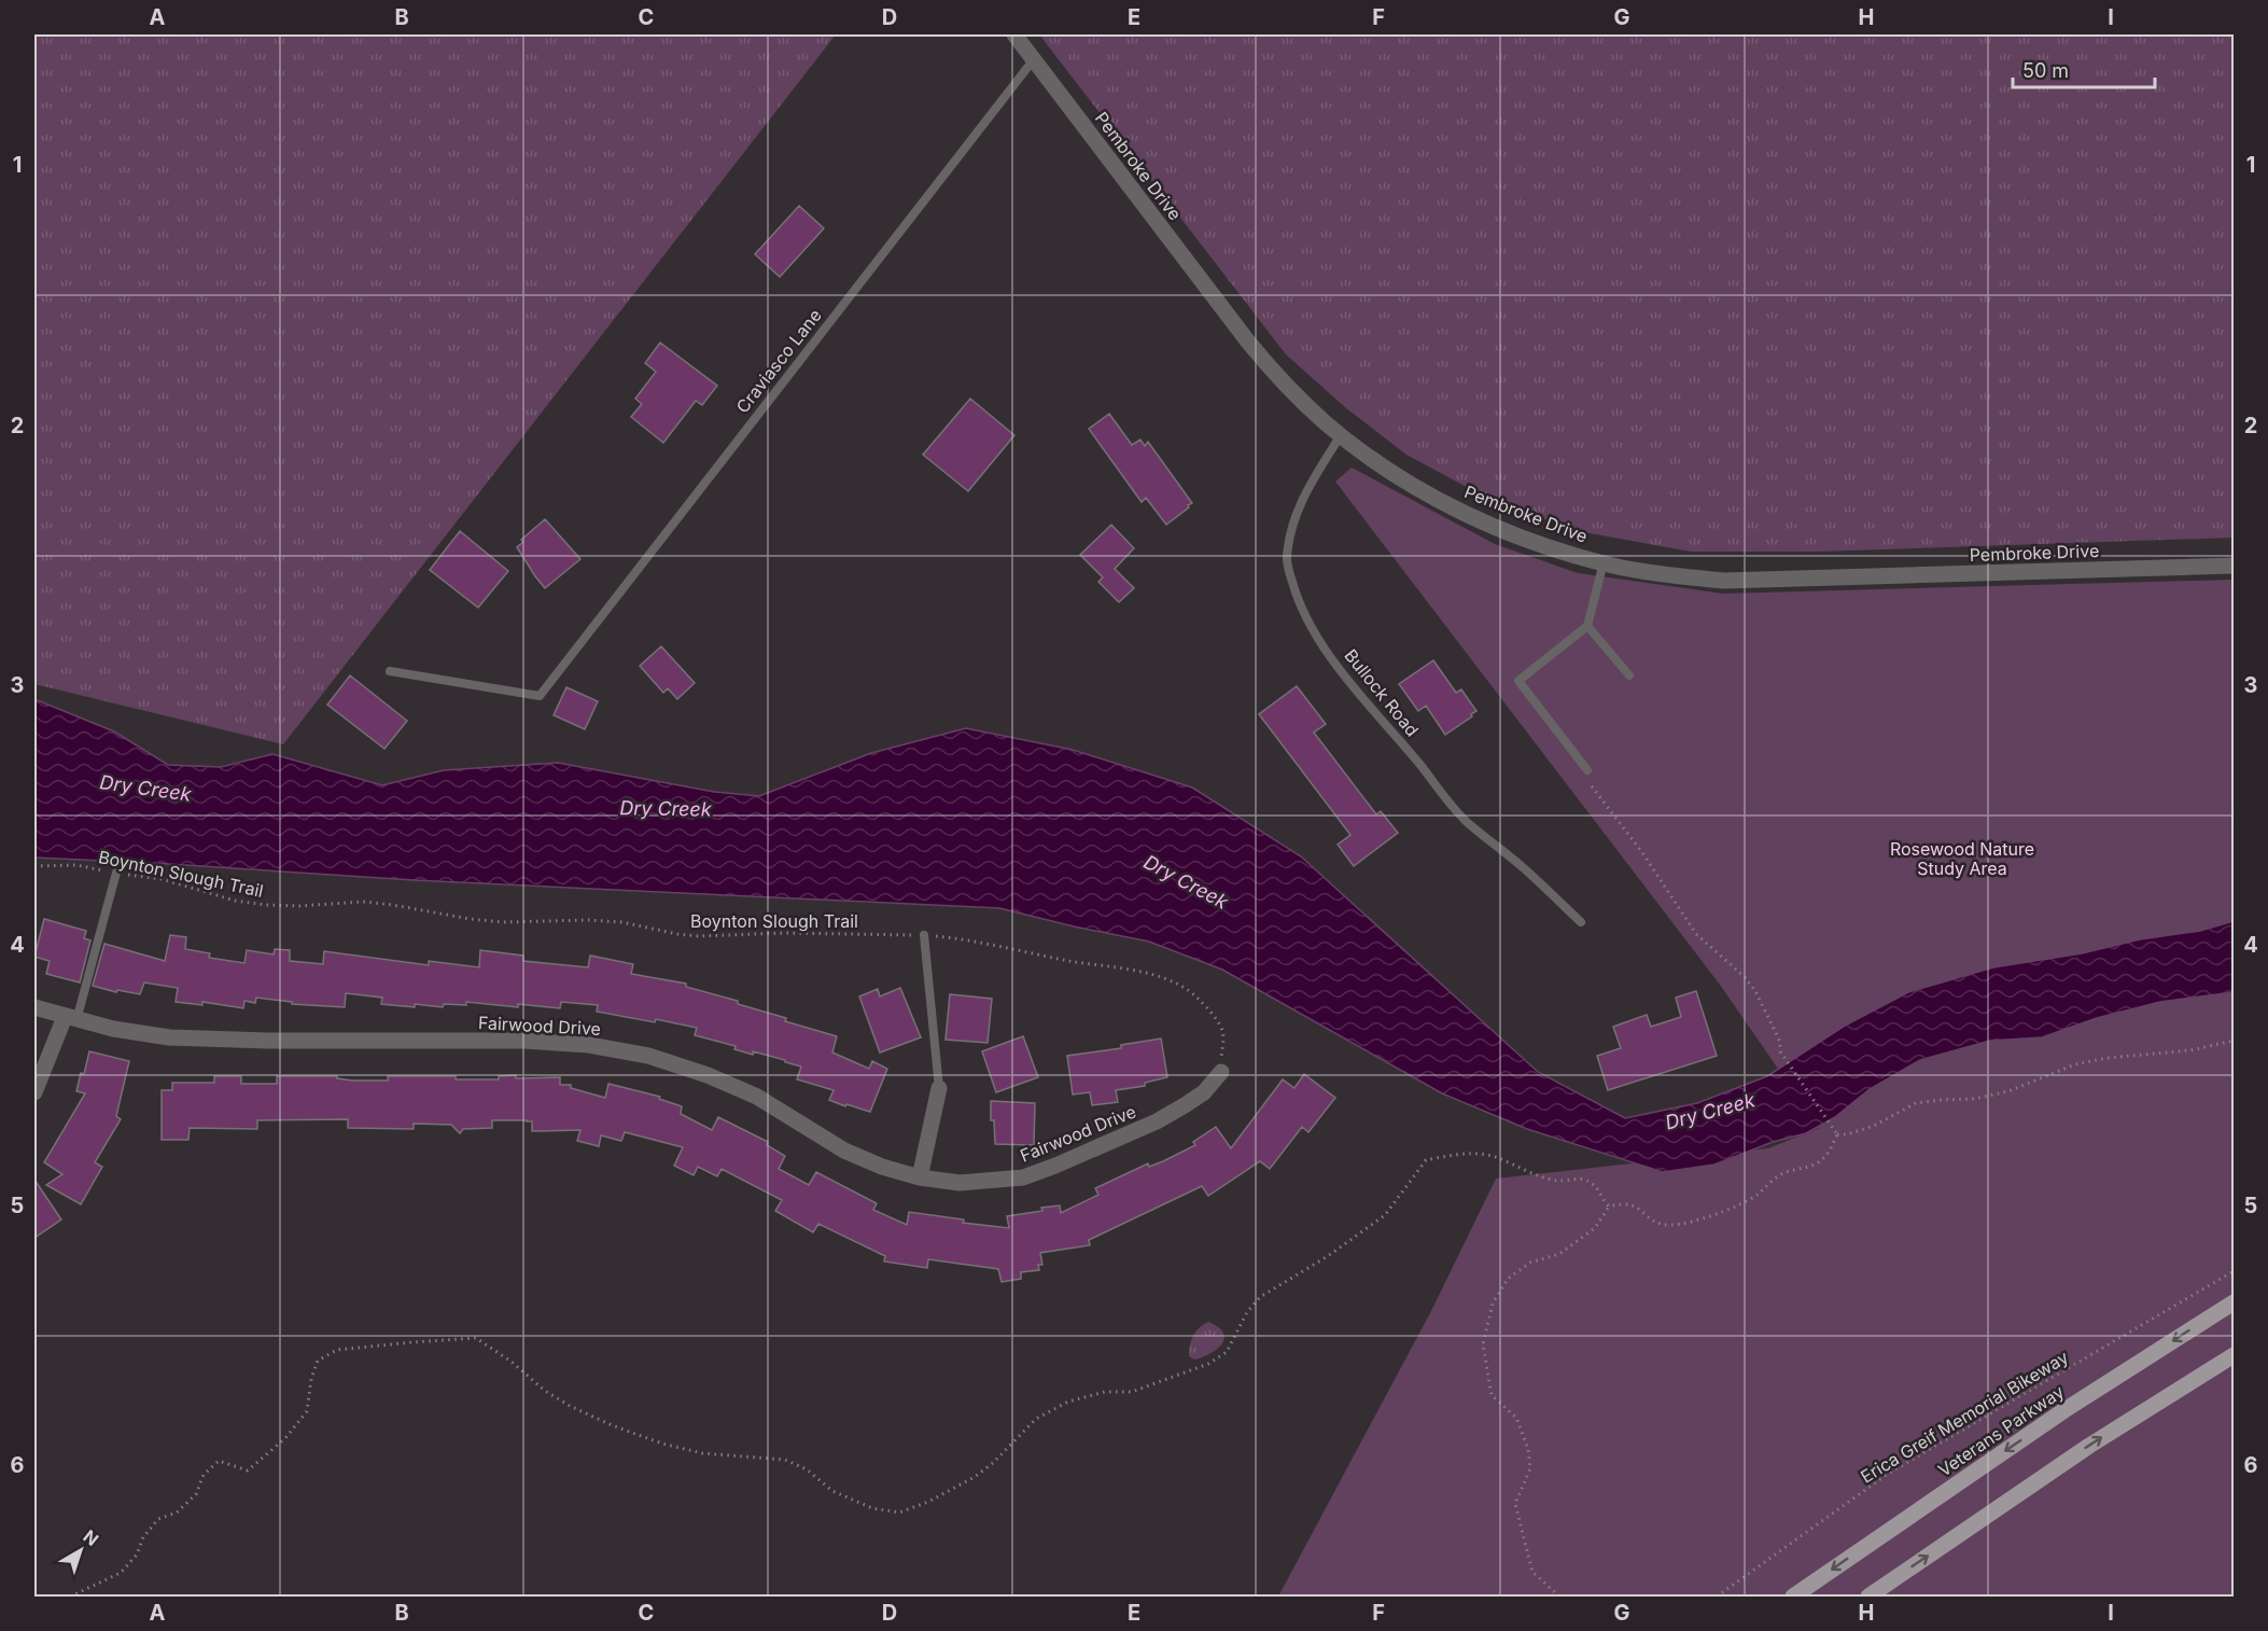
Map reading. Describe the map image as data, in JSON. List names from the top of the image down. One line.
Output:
{"streets":{"main road":["Veterans Parkway"],"street":["Pembroke Drive","Fairwood Drive"],"lane":["Craviasco Lane","Bullock Road"],"path":["Boynton Slough Trail","Erica Greif Memorial Bikeway"]},"crossings":[["Pembroke Drive","Craviasco Lane"],["Pembroke Drive","Bullock Road"],["Boynton Slough Trail","Fairwood Drive"]],"water":["Dry Creek"],"parks":["Rosewood Nature Study Area"],"scale_bar":"50 m","north":"top right","grid":{"columns":["A","B","C","D","E","F","G","H","I"],"rows":["1","2","3","4","5","6"]}}
